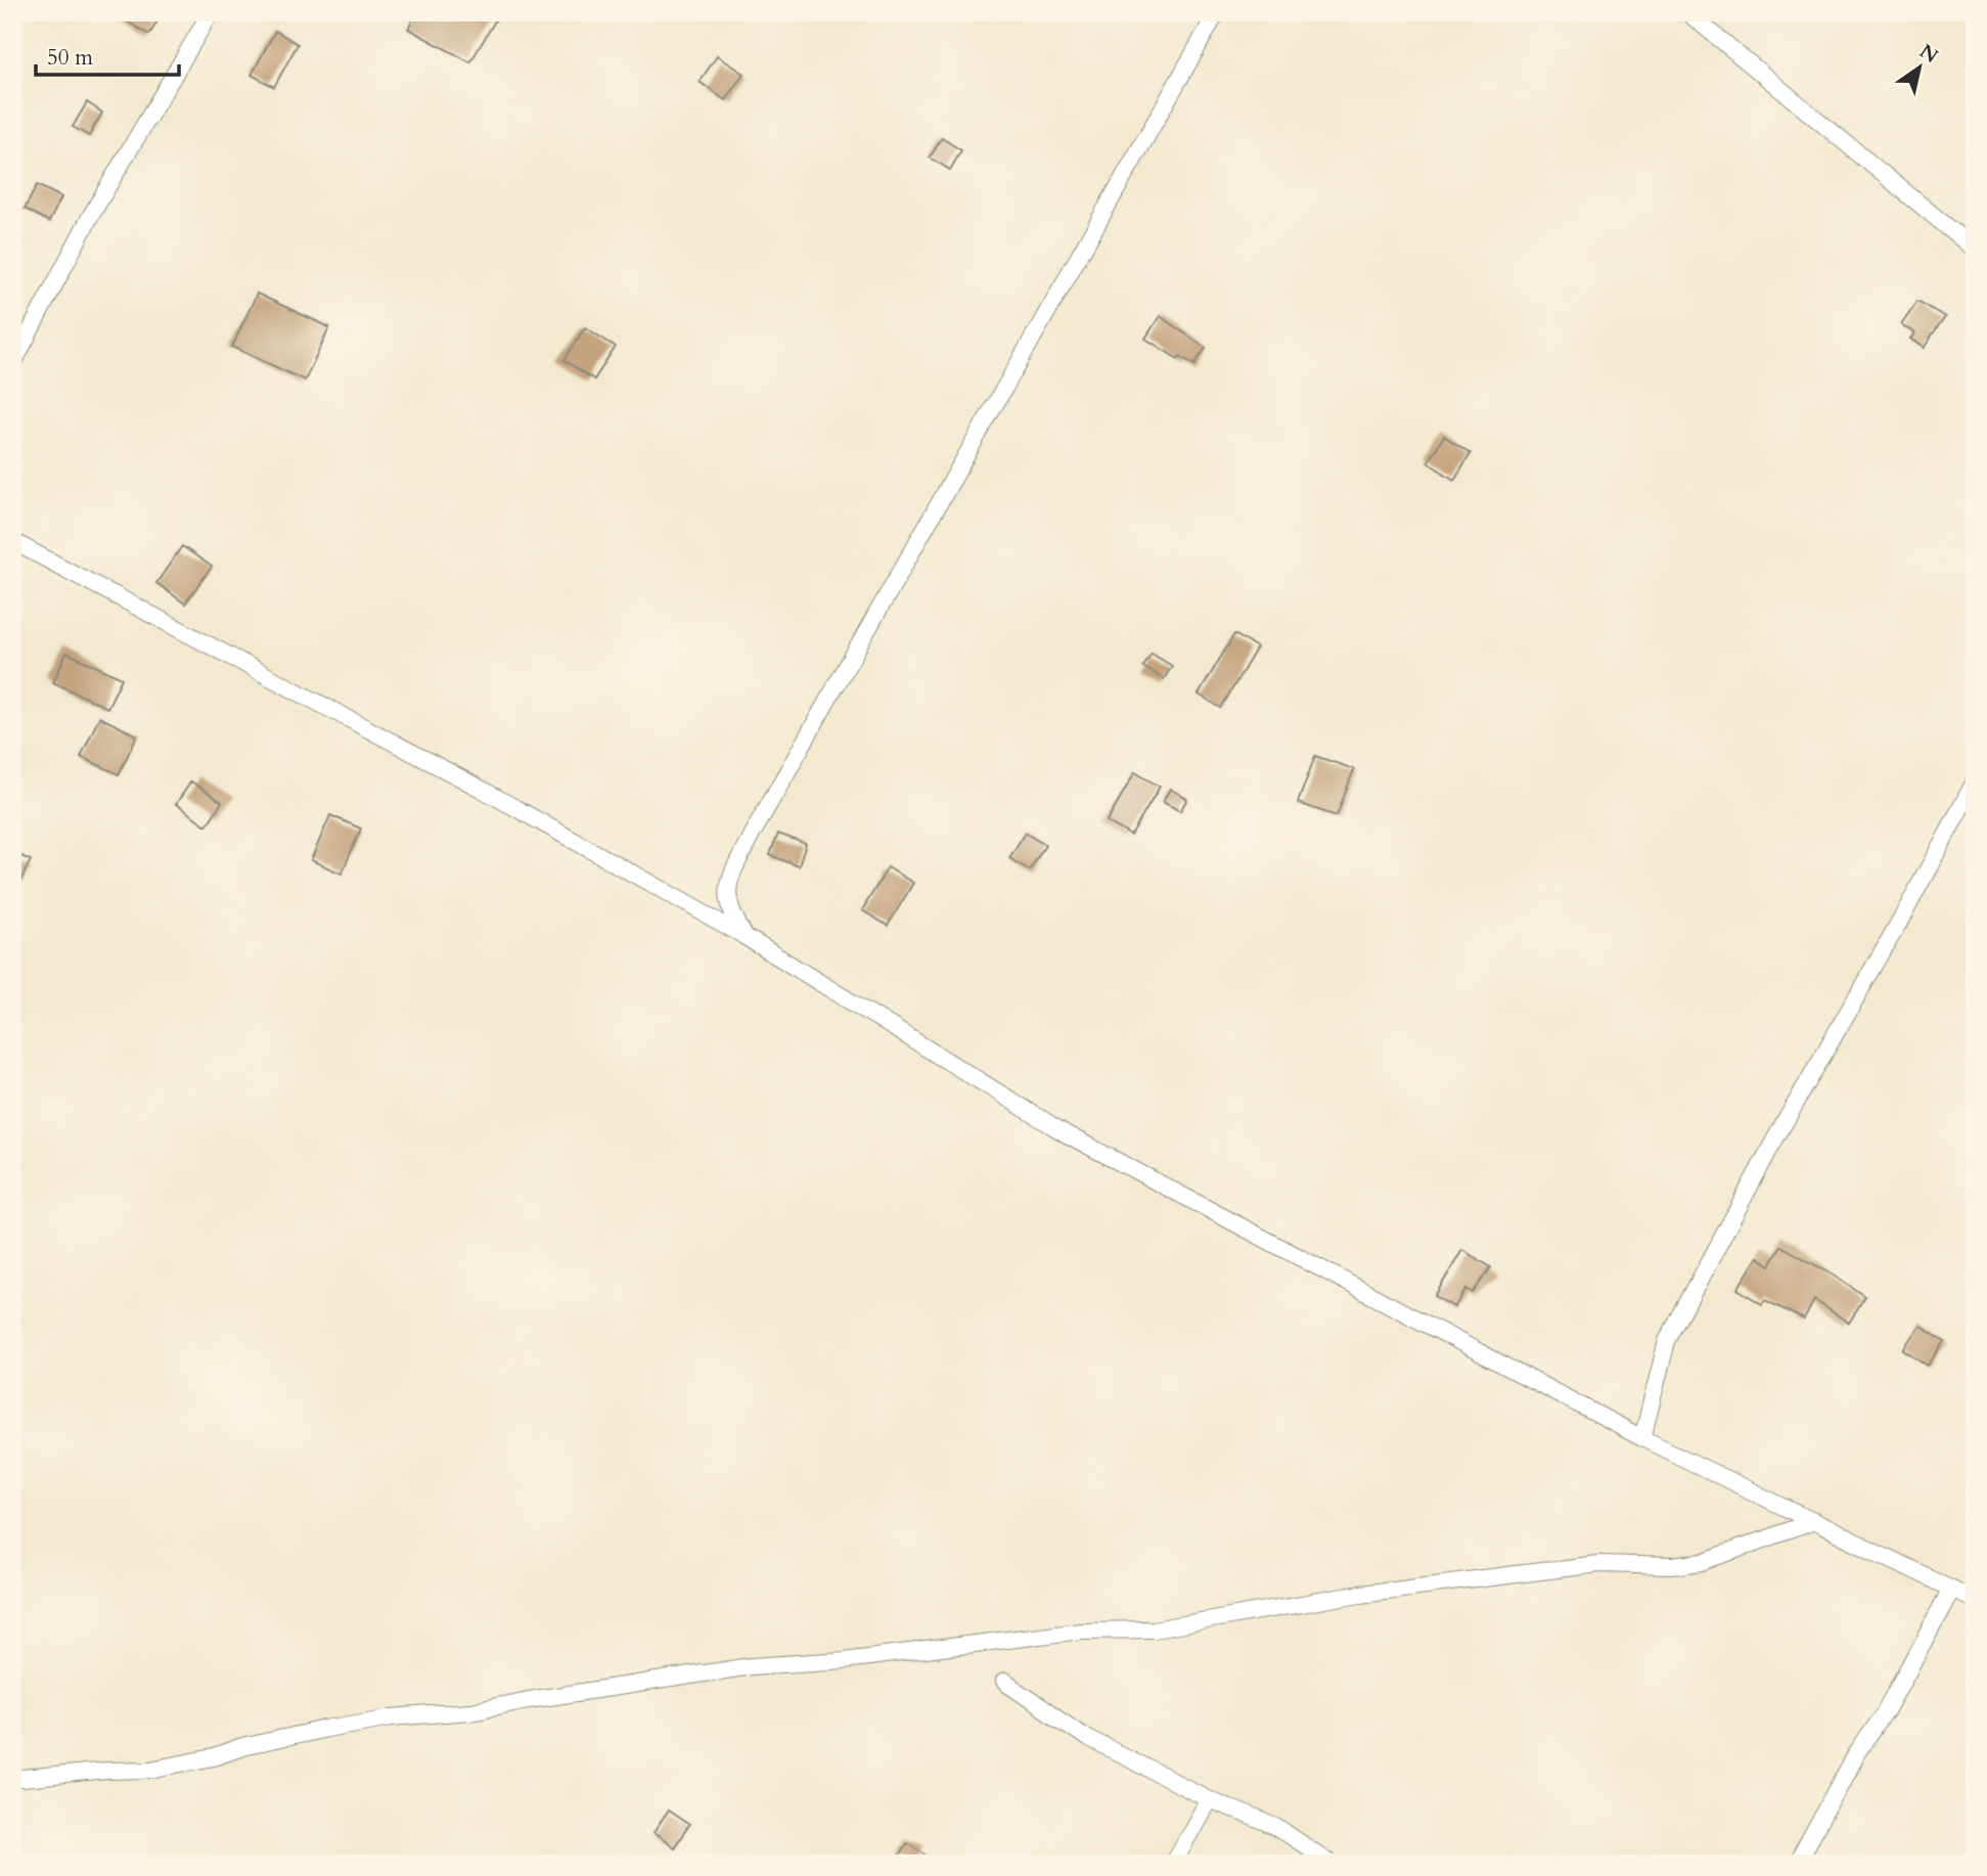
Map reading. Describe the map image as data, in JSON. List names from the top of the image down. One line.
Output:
{"scale_bar":"50 m","north":"top right"}
